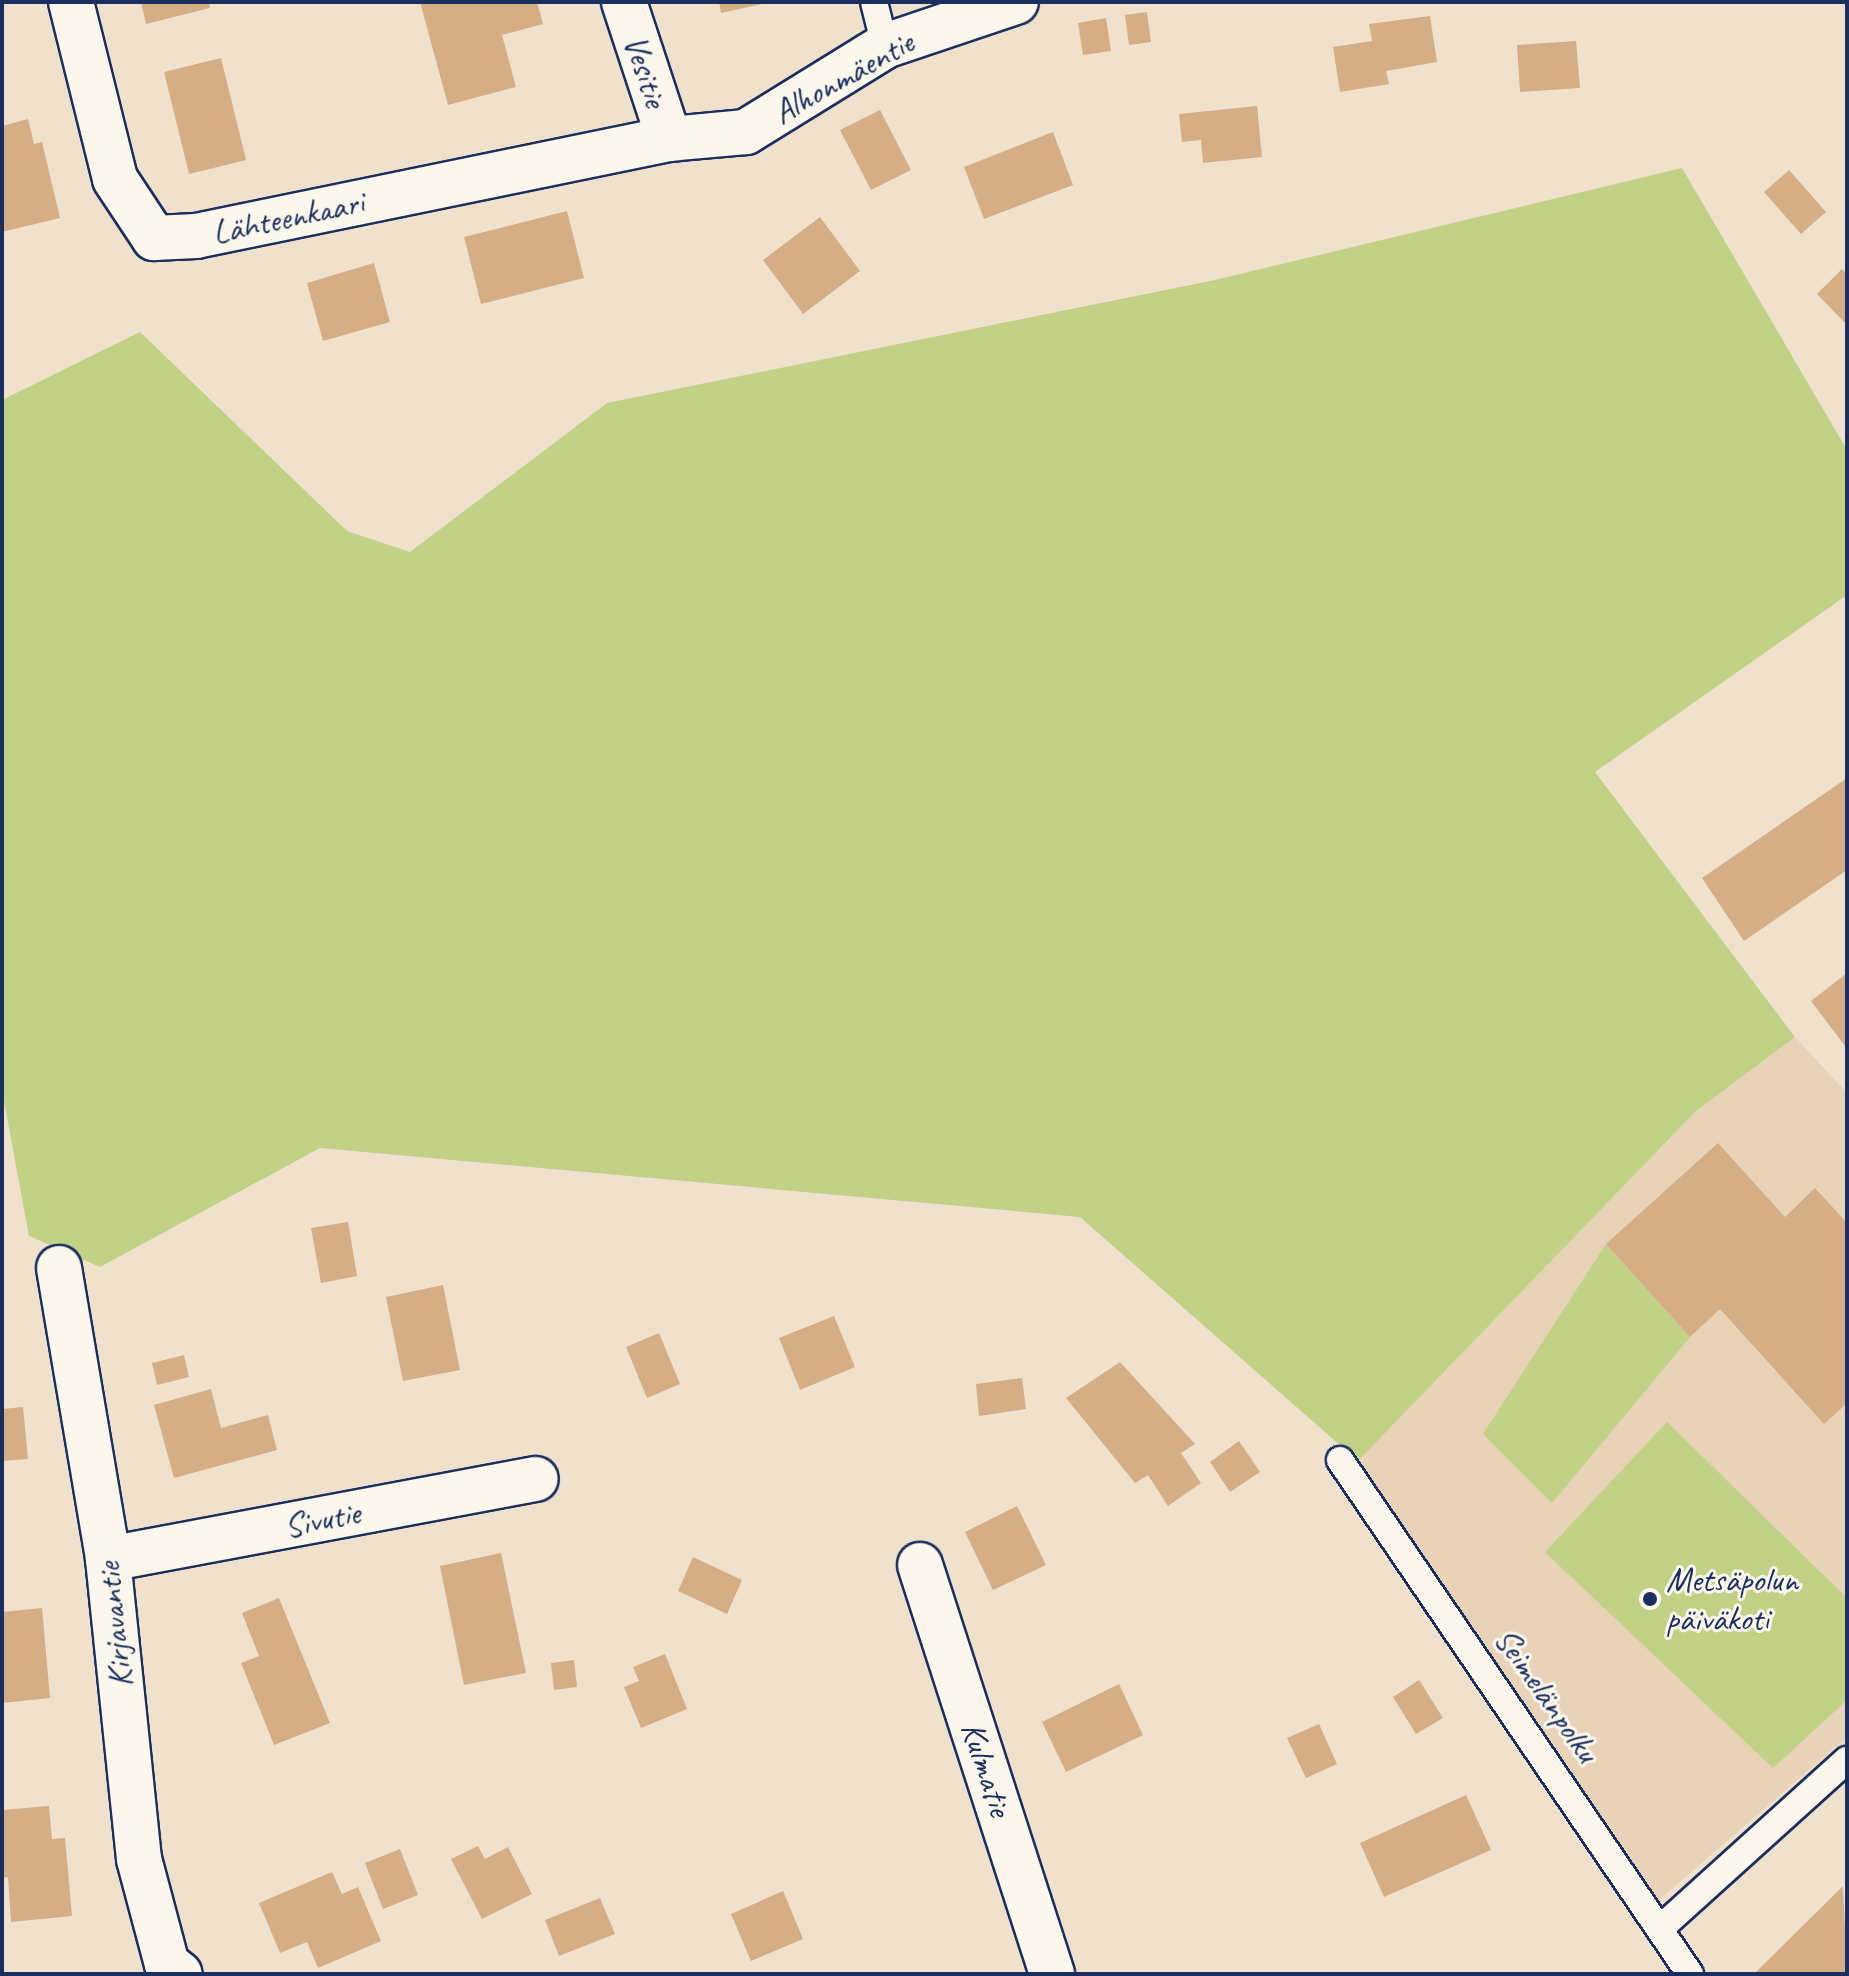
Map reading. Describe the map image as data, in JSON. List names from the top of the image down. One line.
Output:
{"streets":{"street":["Vesitie","Alhonmäentie","Lähteenkaari","Sivutie","Kirjavantie","Kulmatie"],"lane":["Seimelänpolku"]},"crossings":[["Vesitie","Alhonmäentie"],["Vesitie","Lähteenkaari"],["Alhonmäentie","Lähteenkaari"],["Sivutie","Kirjavantie"]],"places":["Metsäpolun päiväkoti"]}
